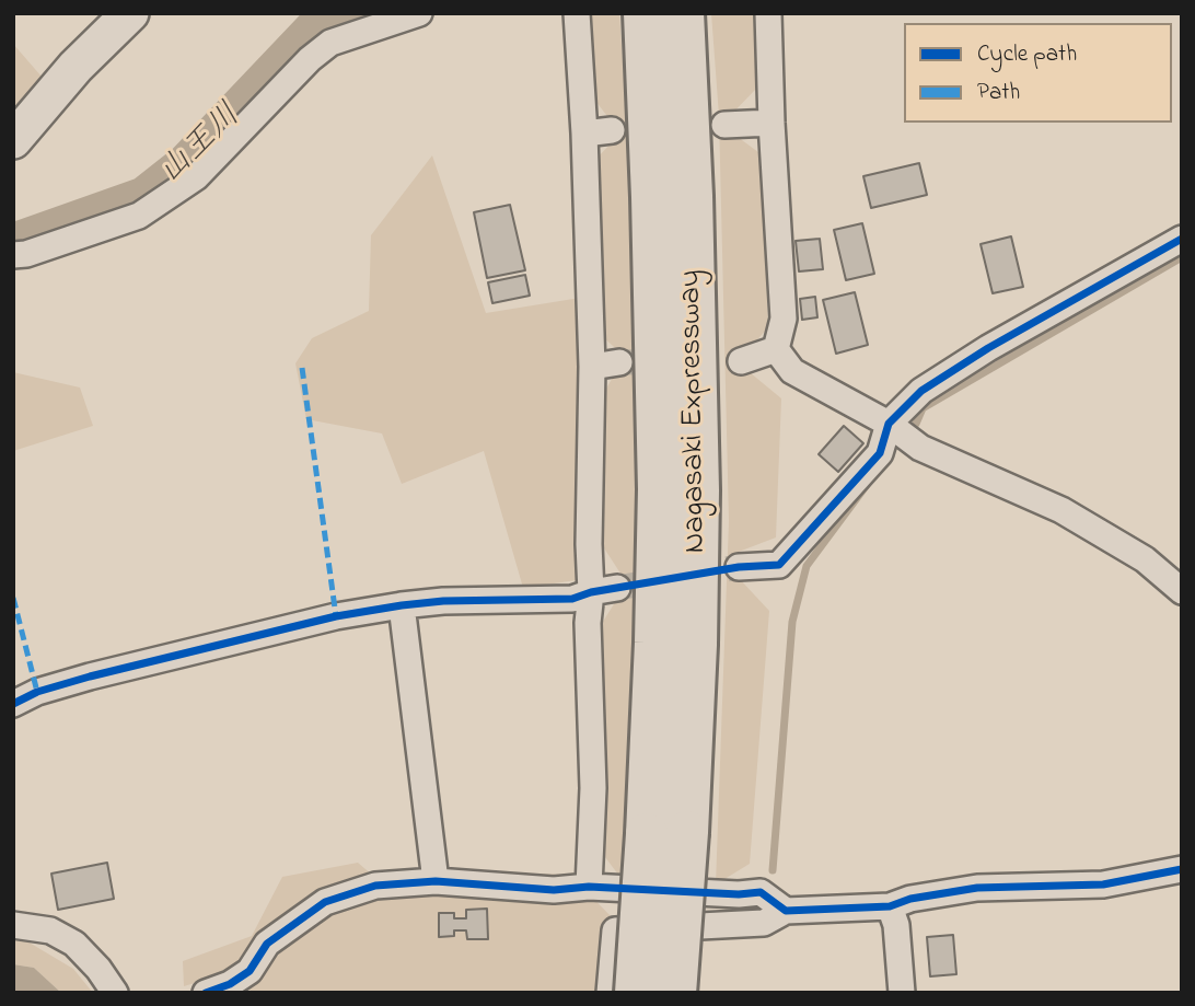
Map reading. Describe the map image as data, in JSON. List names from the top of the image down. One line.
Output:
{"streets":{"highway":["Nagasaki Expressway"]},"water":["山王川"],"legend":["Cycle path","Path"]}
